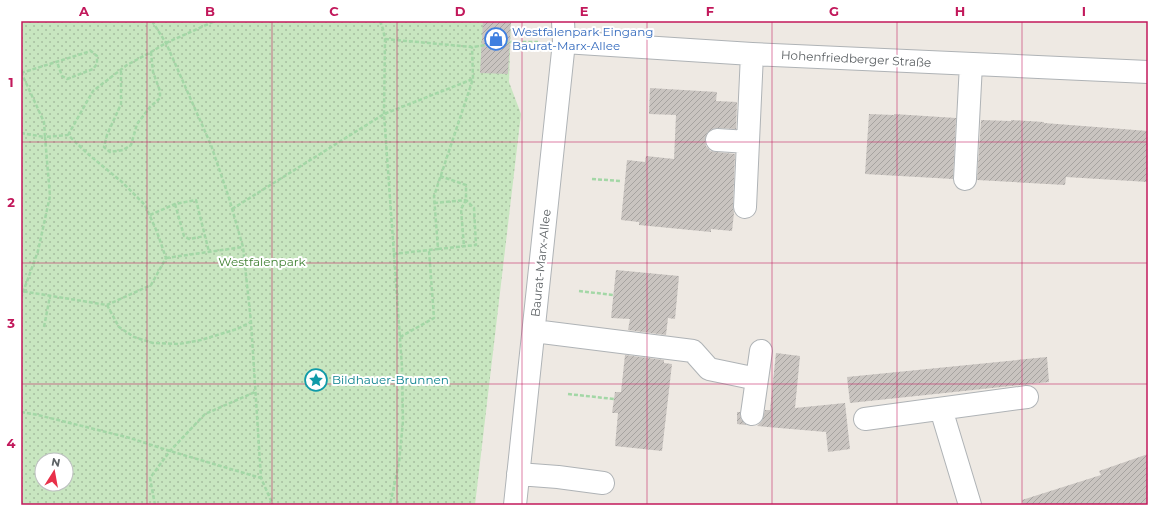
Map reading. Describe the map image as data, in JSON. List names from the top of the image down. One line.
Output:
{"streets":{"street":["Hohenfriedberger Straße","Baurat-Marx-Allee"]},"crossings":[["Hohenfriedberger Straße","Baurat-Marx-Allee"]],"parks":["Westfalenpark"],"places":{"shop":["Westfalenpark Eingang Baurat-Marx-Allee"],"place":["Bildhauer-Brunnen"]},"north":"top","grid":{"columns":["A","B","C","D","E","F","G","H","I"],"rows":["1","2","3","4"]}}
